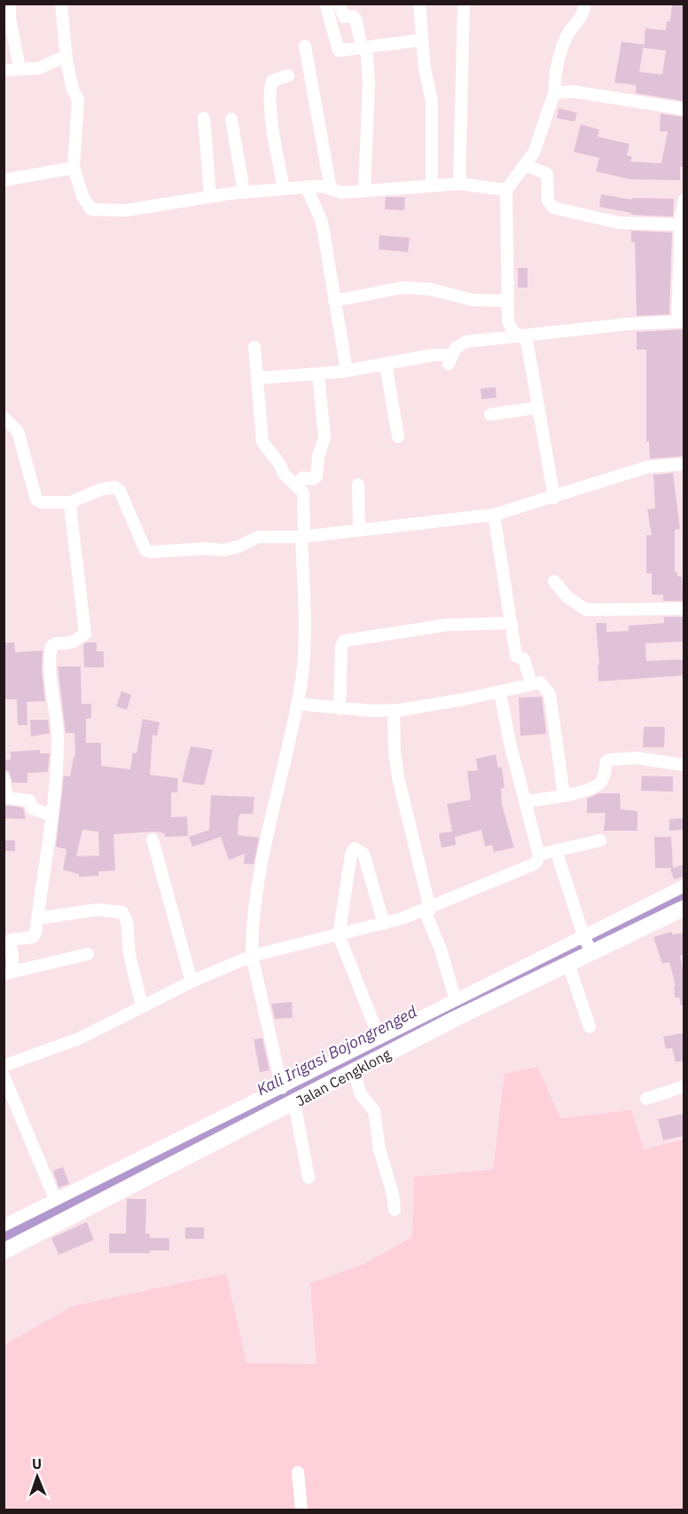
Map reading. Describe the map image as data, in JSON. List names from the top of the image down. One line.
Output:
{"streets":{"main road":["Jalan Cengklong"]},"water":["Kali Irigasi Bojongrenged"],"north":"top"}
